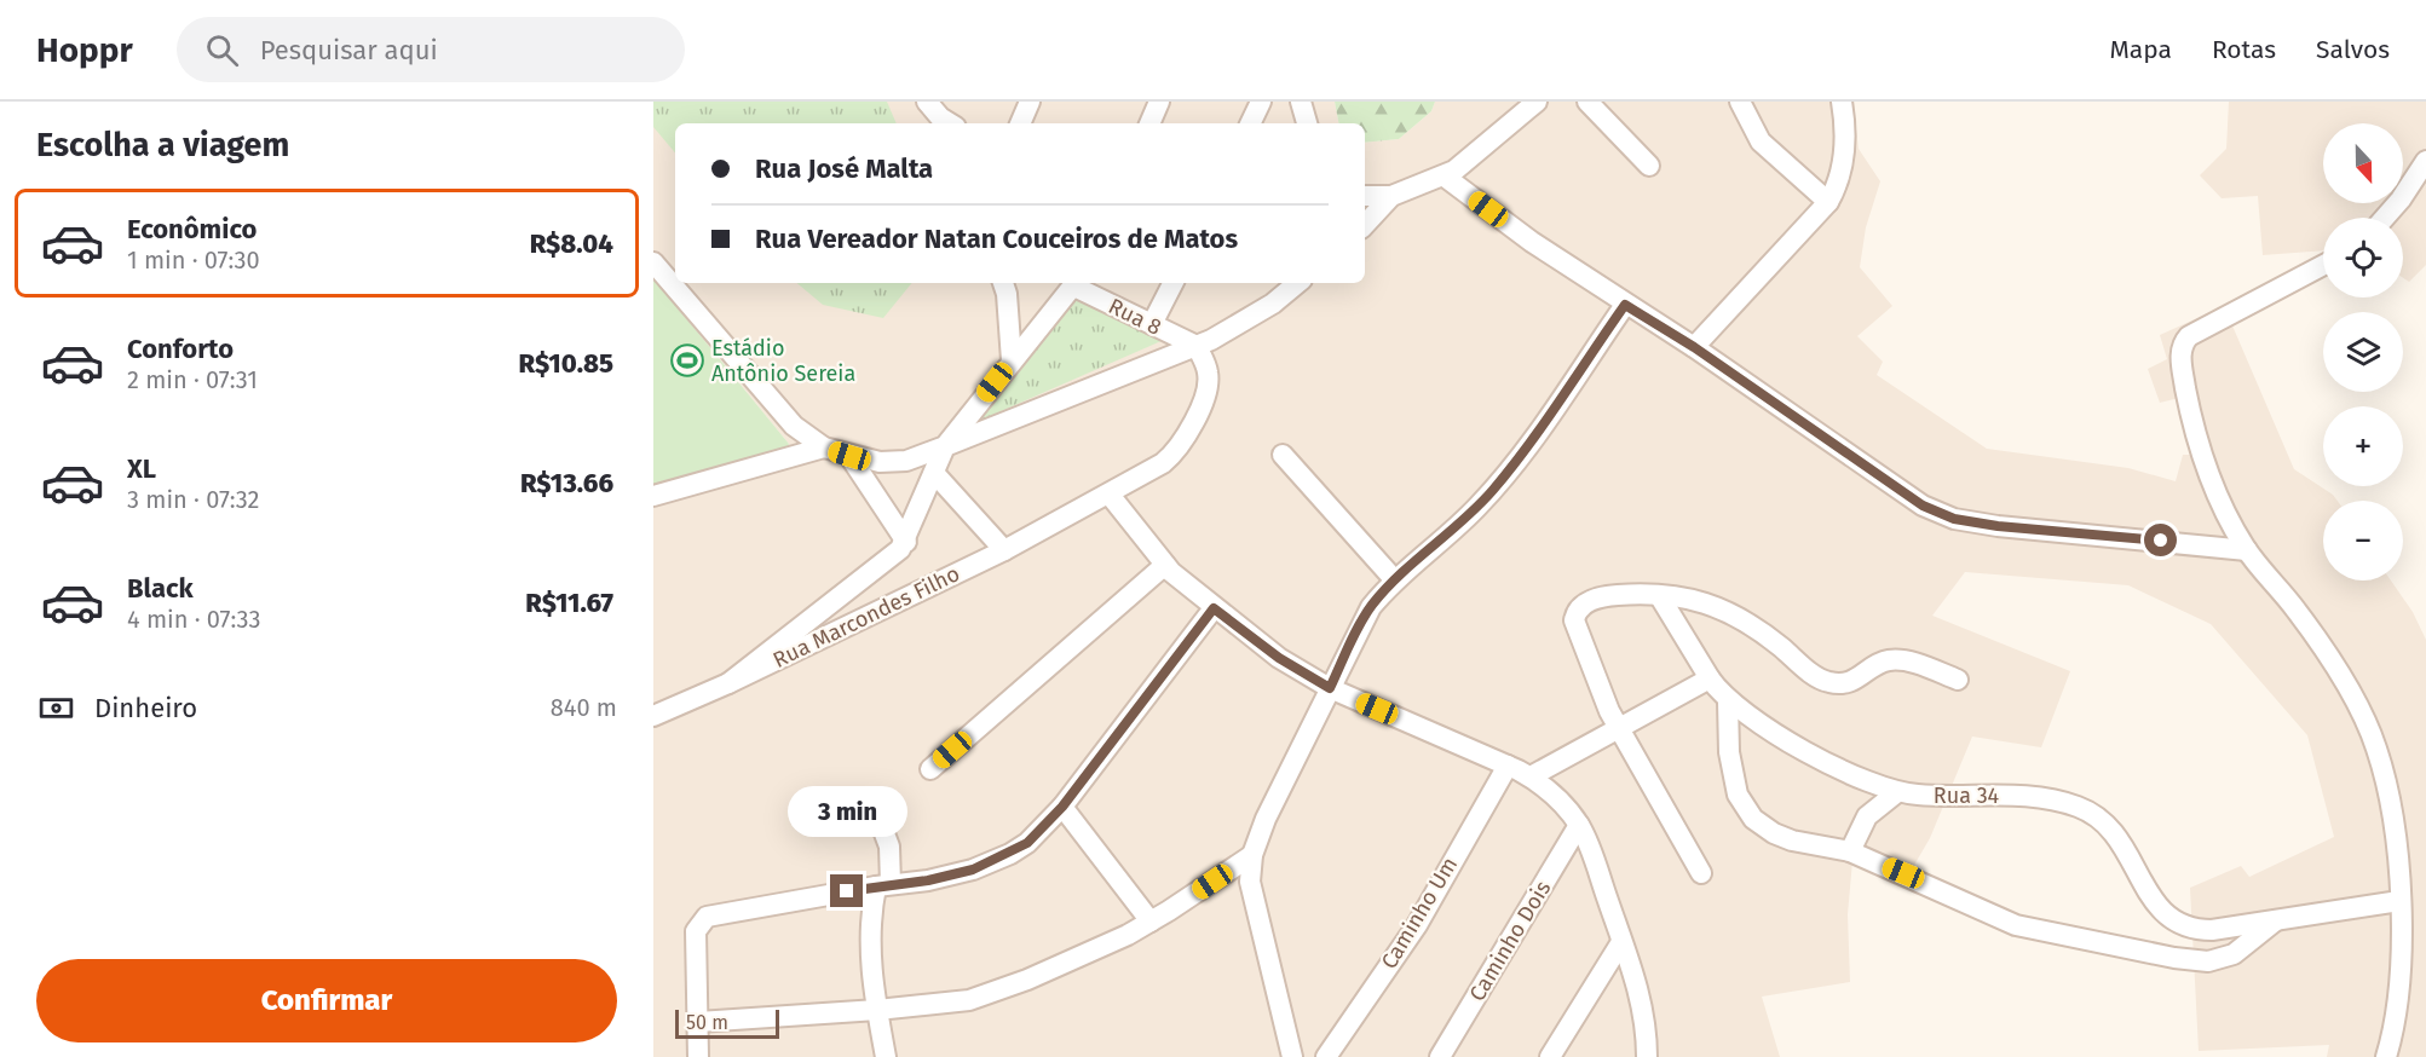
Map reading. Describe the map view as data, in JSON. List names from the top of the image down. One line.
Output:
{"streets":{"street":["Rua 8","Rua Marcondes Filho","Rua 34","Caminho Um","Caminho Dois"]},"crossings":[["Rua 8","Rua Marcondes Filho"]],"places":{"sports":["Estádio Antônio Sereia"]},"scale_bar":"50 m","north":"bottom","page":{"header":"Hoppr","search":"Pesquisar aqui","nav":["Mapa","Rotas","Salvos"],"heading":"Escolha a viagem","map_buttons":["+","−"],"banner":["Rua José Malta","Rua Vereador Natan Couceiros de Matos"],"list":[{"name":"Econômico","note":"1 min · 07:30","value":"R$8.04"},{"name":"Conforto","note":"2 min · 07:31","value":"R$10.85"},{"name":"XL","note":"3 min · 07:32","value":"R$13.66"},{"name":"Black","note":"4 min · 07:33","value":"R$11.67"}],"pay":["Dinheiro","840 m"],"bubble":"3 min","buttons":"Confirmar","scale":"50 m"}}
